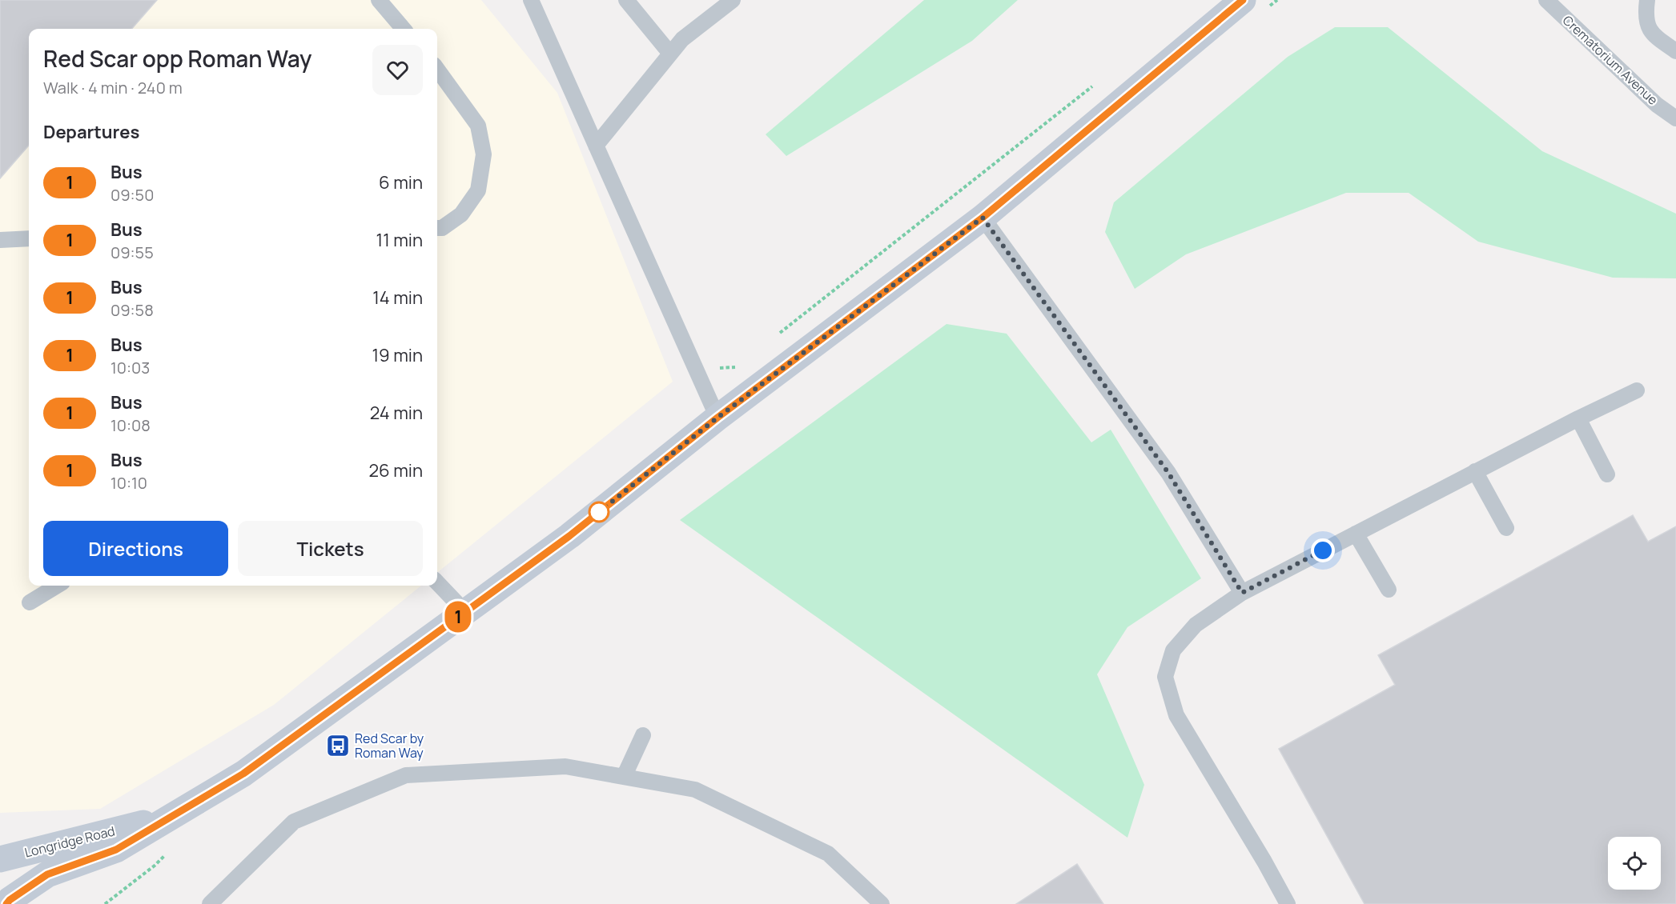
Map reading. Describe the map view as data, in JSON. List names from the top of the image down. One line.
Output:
{"streets":{"main road":["Longridge Road"],"lane":["Crematorium Avenue"]},"places":{"bus stop":["Red Scar by Roman Way"]},"lines":["bus line 1"],"page":{"on_map":"1","heading":[["Red Scar opp Roman Way","Walk · 4 min · 240 m"],"Departures"],"list":[{"mark":"1","name":"Bus","note":"09:50","value":"6 min"},{"mark":"1","name":"Bus","note":"09:55","value":"11 min"},{"mark":"1","name":"Bus","note":"09:58","value":"14 min"},{"mark":"1","name":"Bus","note":"10:03","value":"19 min"},{"mark":"1","name":"Bus","note":"10:08","value":"24 min"},{"mark":"1","name":"Bus","note":"10:10","value":"26 min"}],"buttons":["Directions","Tickets"]}}
